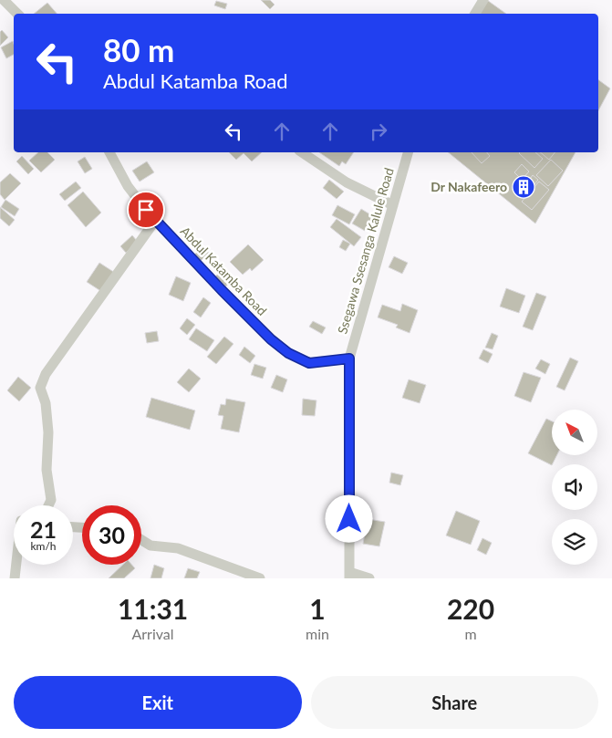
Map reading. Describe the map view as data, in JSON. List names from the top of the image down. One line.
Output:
{"streets":{"street":["Ssegawa Ssesanga Kalule Road","Abdul Katamba Road"]},"crossings":[["Ssegawa Ssesanga Kalule Road","Abdul Katamba Road"]],"places":{"building":["Dr Nakafeero"]},"north":"top left","page":{"turn":["80 m","Abdul Katamba Road"],"speed":"21 km/h","limit":"30","eta":["11:31","Arrival","1","min","220","m"],"buttons":["Exit","Share"]}}
